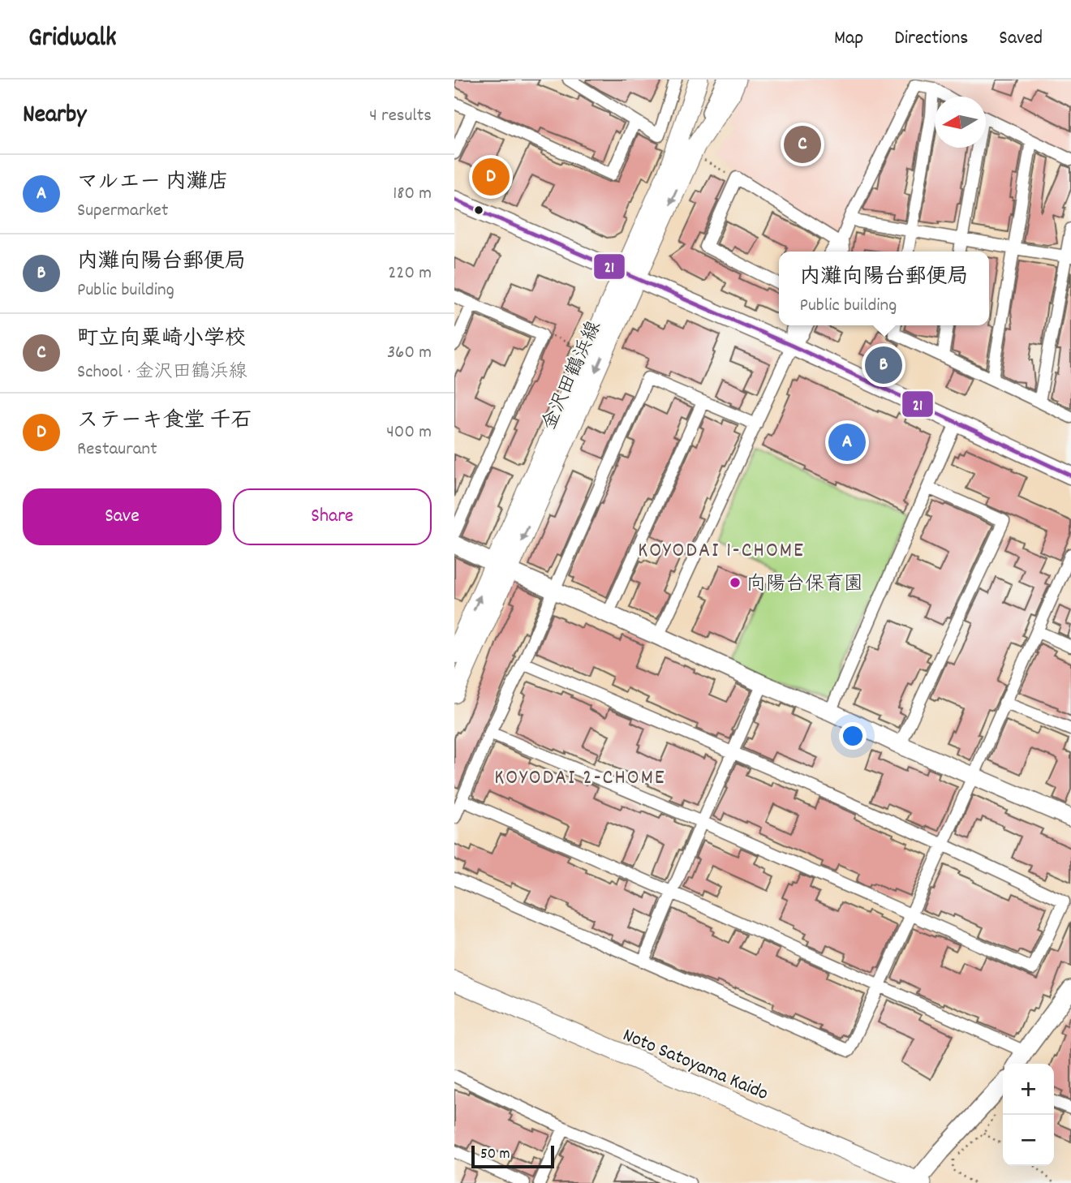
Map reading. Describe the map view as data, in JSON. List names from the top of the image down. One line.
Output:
{"streets":{"main road":["金沢田鶴浜線","Noto Satoyama Kaido"]},"districts":["KOYODAI 1-CHOME","KOYODAI 2-CHOME"],"places":["向陽台保育園"],"lines":["transit line 21"],"scale_bar":"50 m","north":"left","page":{"header":"Gridwalk","nav":["Map","Directions","Saved"],"heading":["Nearby","4 results"],"pins":["C","D","B","A"],"list":[{"mark":"A","name":"マルエー 内灘店","note":"Supermarket","value":"180 m"},{"mark":"B","name":"内灘向陽台郵便局","note":"Public building","value":"220 m"},{"mark":"C","name":"町立向粟崎小学校","note":"School · 金沢田鶴浜線","value":"360 m"},{"mark":"D","name":"ステーキ食堂 千石","note":"Restaurant","value":"400 m"}],"popup":["内灘向陽台郵便局","Public building"],"buttons":["Save","Share"],"map_buttons":["+","−"],"scale":"50 m"}}
